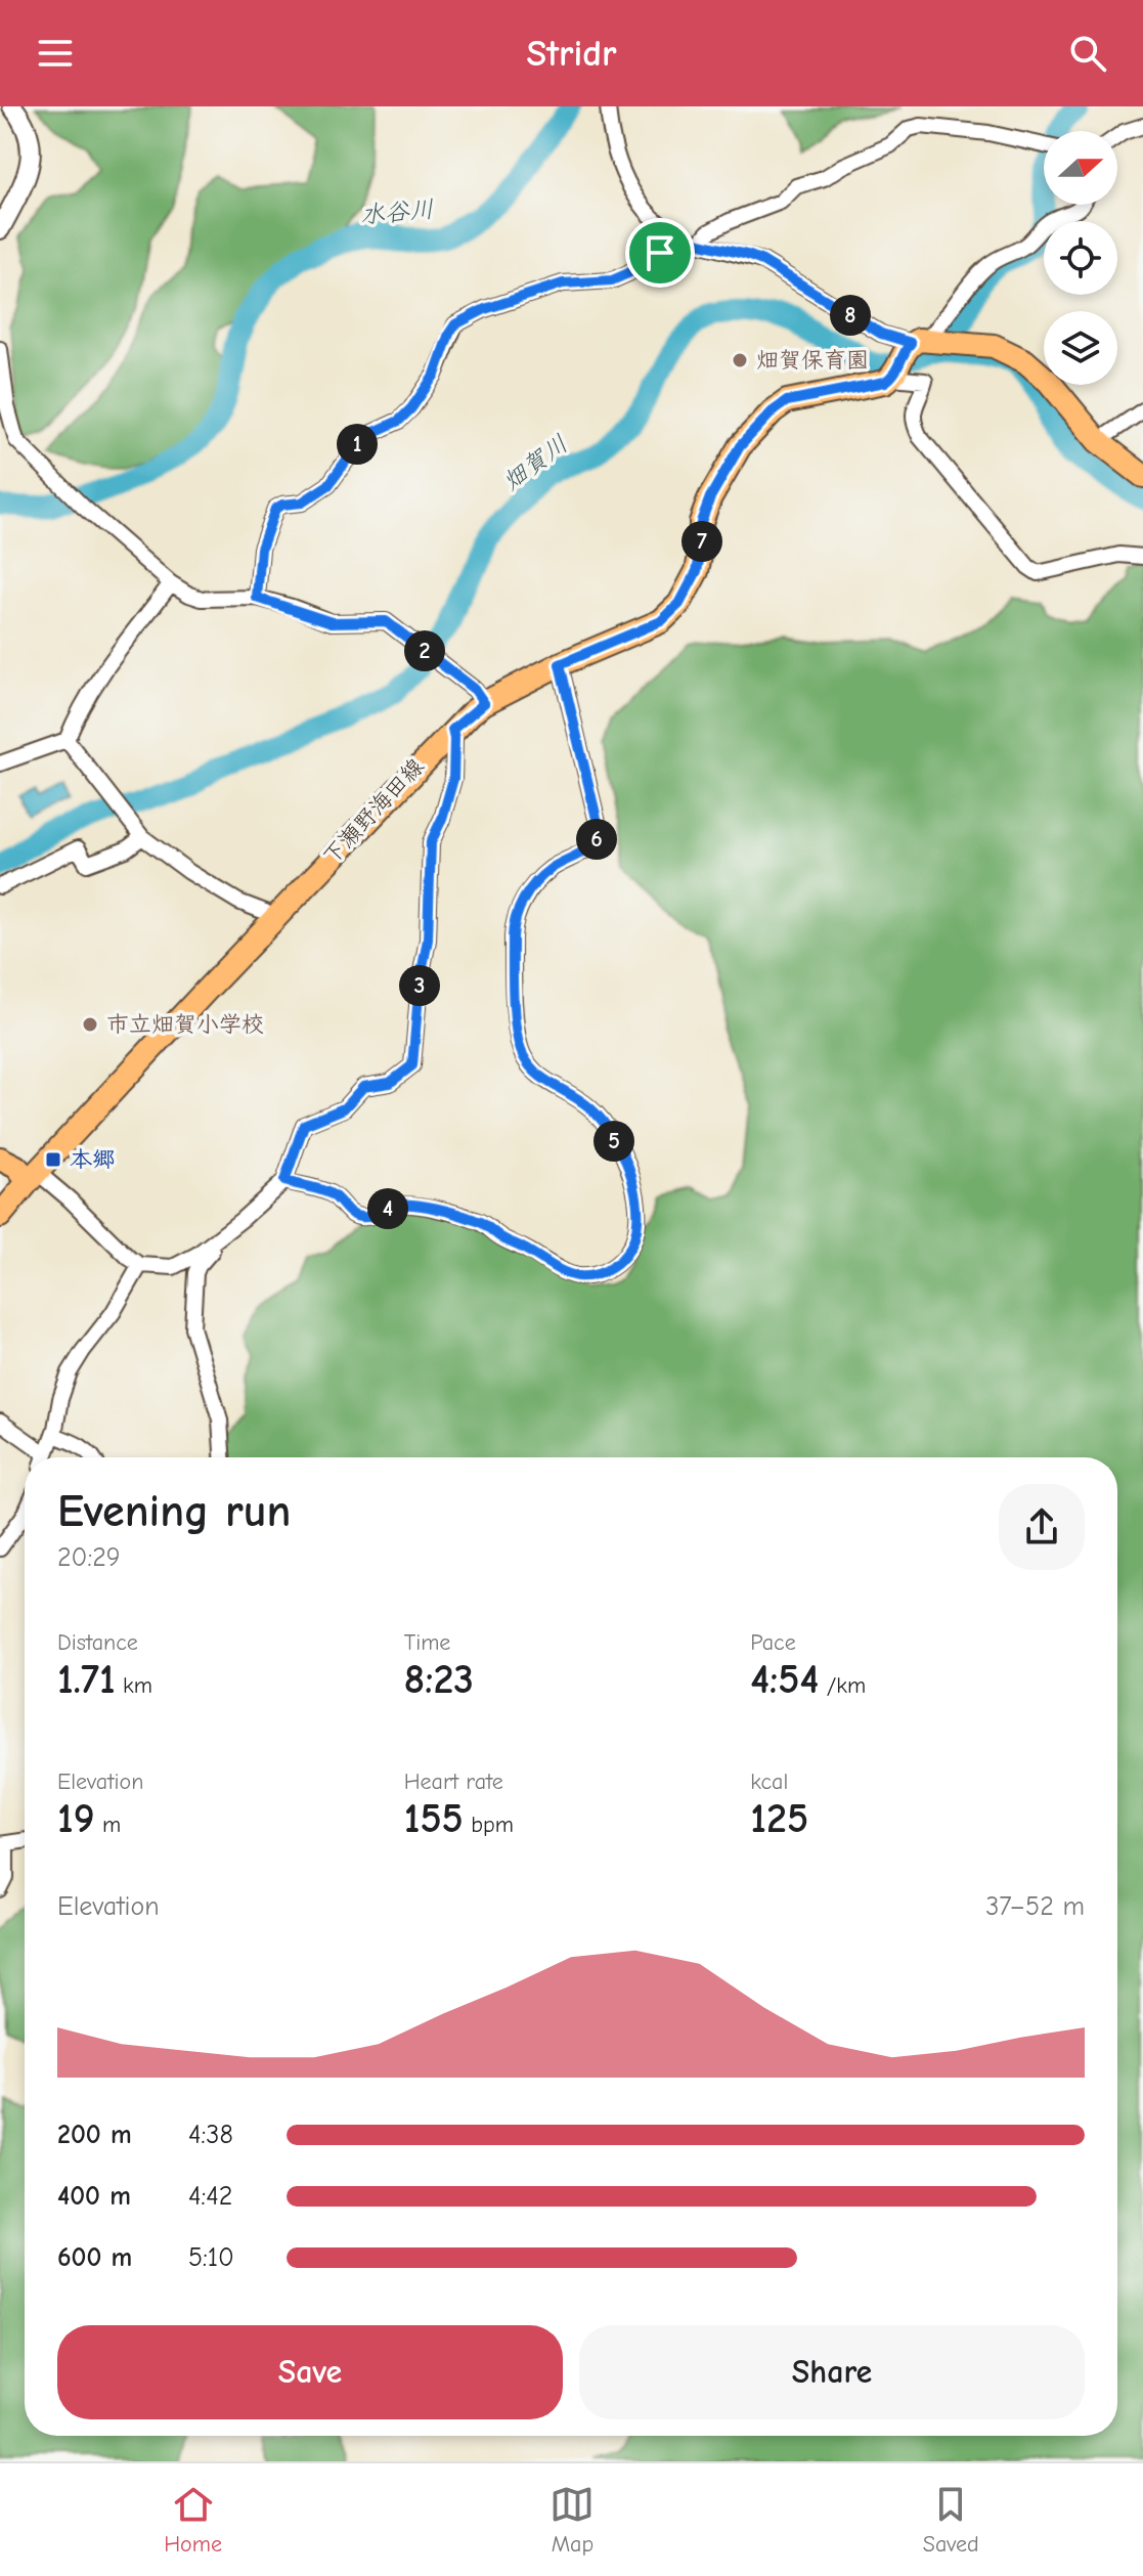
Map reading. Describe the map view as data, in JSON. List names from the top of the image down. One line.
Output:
{"streets":{"main road":["下瀬野海田線"]},"water":["水谷川","畑賀川"],"places":{"other":["畑賀保育園","市立畑賀小学校"],"transit":["本郷"]},"north":"right","page":{"header":"Stridr","pins":["8","1","7","2","6","3","5","4"],"heading":["Evening run","20:29"],"stats":[["Distance","1.71 km"],["Time","8:23"],["Pace","4:54 /km"],["Elevation","19 m"],["Heart rate","155 bpm"],["kcal","125"]],"chart":["Elevation","37–52 m"],"list":[{"name":"200 m","note":"4:38"},{"name":"400 m","note":"4:42"},{"name":"600 m","note":"5:10"}],"buttons":["Save","Share"],"tabs":["Home","Map","Saved"]}}
